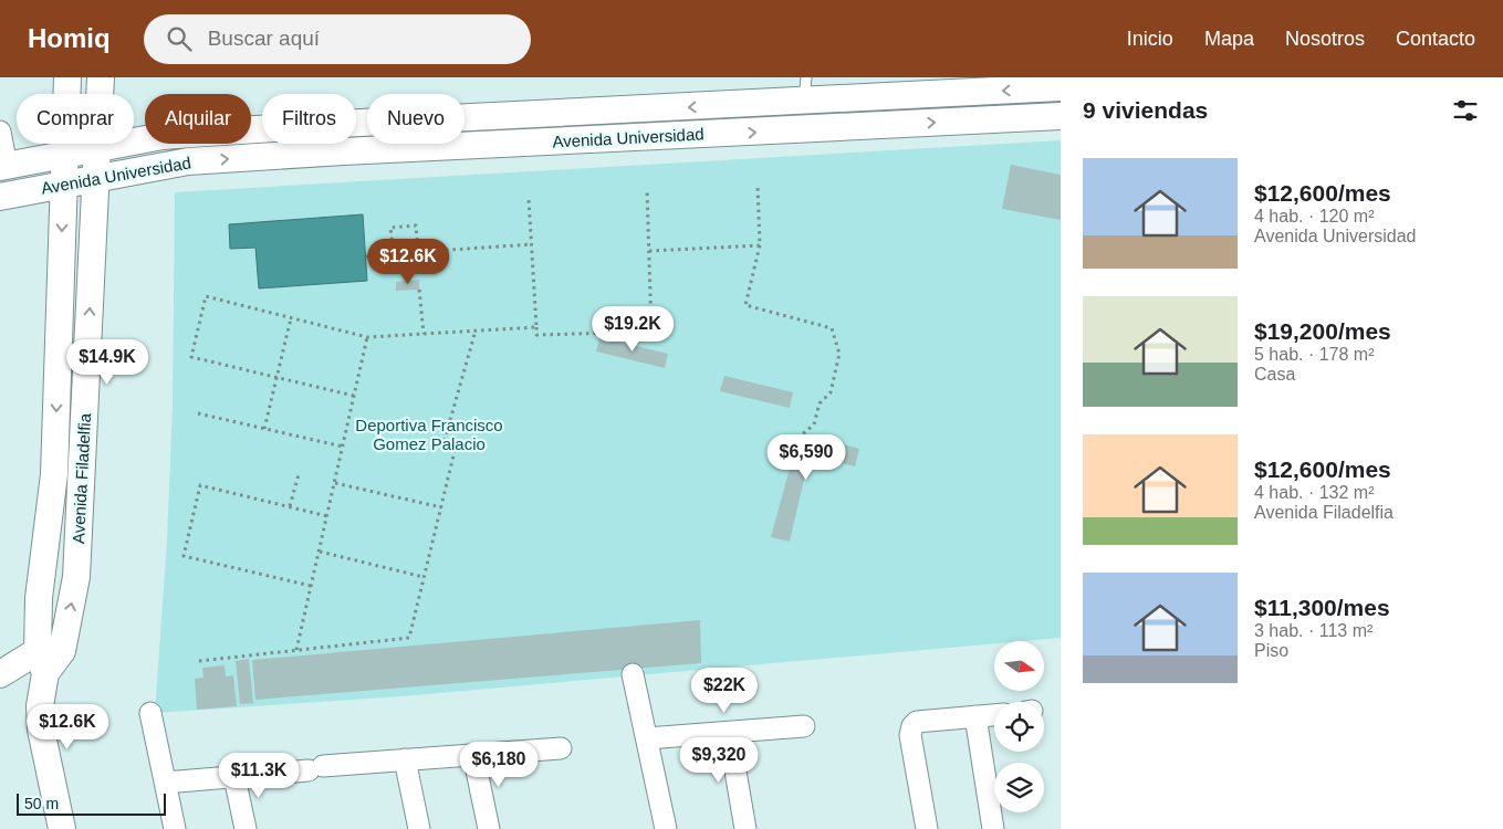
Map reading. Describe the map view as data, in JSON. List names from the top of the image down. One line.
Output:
{"streets":{"street":["Avenida Universidad","Avenida Filadelfia"]},"crossings":[["Avenida Universidad","Avenida Filadelfia"]],"parks":["Deportiva Francisco Gomez Palacio"],"scale_bar":"50 m","north":"right","page":{"header":"Homiq","search":"Buscar aquí","nav":["Inicio","Mapa","Nosotros","Contacto"],"heading":"9 viviendas","chip":["Comprar","Alquilar","Filtros","Nuevo"],"list":[{"name":"$12,600/mes","note":"4 hab. · 120 m² · Avenida Universidad"},{"name":"$19,200/mes","note":"5 hab. · 178 m² · Casa"},{"name":"$12,600/mes","note":"4 hab. · 132 m² · Avenida Filadelfia"},{"name":"$11,300/mes","note":"3 hab. · 113 m² · Piso"}],"price":["$12.6K","$19.2K","$14.9K","$6,590","$22K","$12.6K","$9,320","$6,180","$11.3K"],"scale":"50 m"}}
